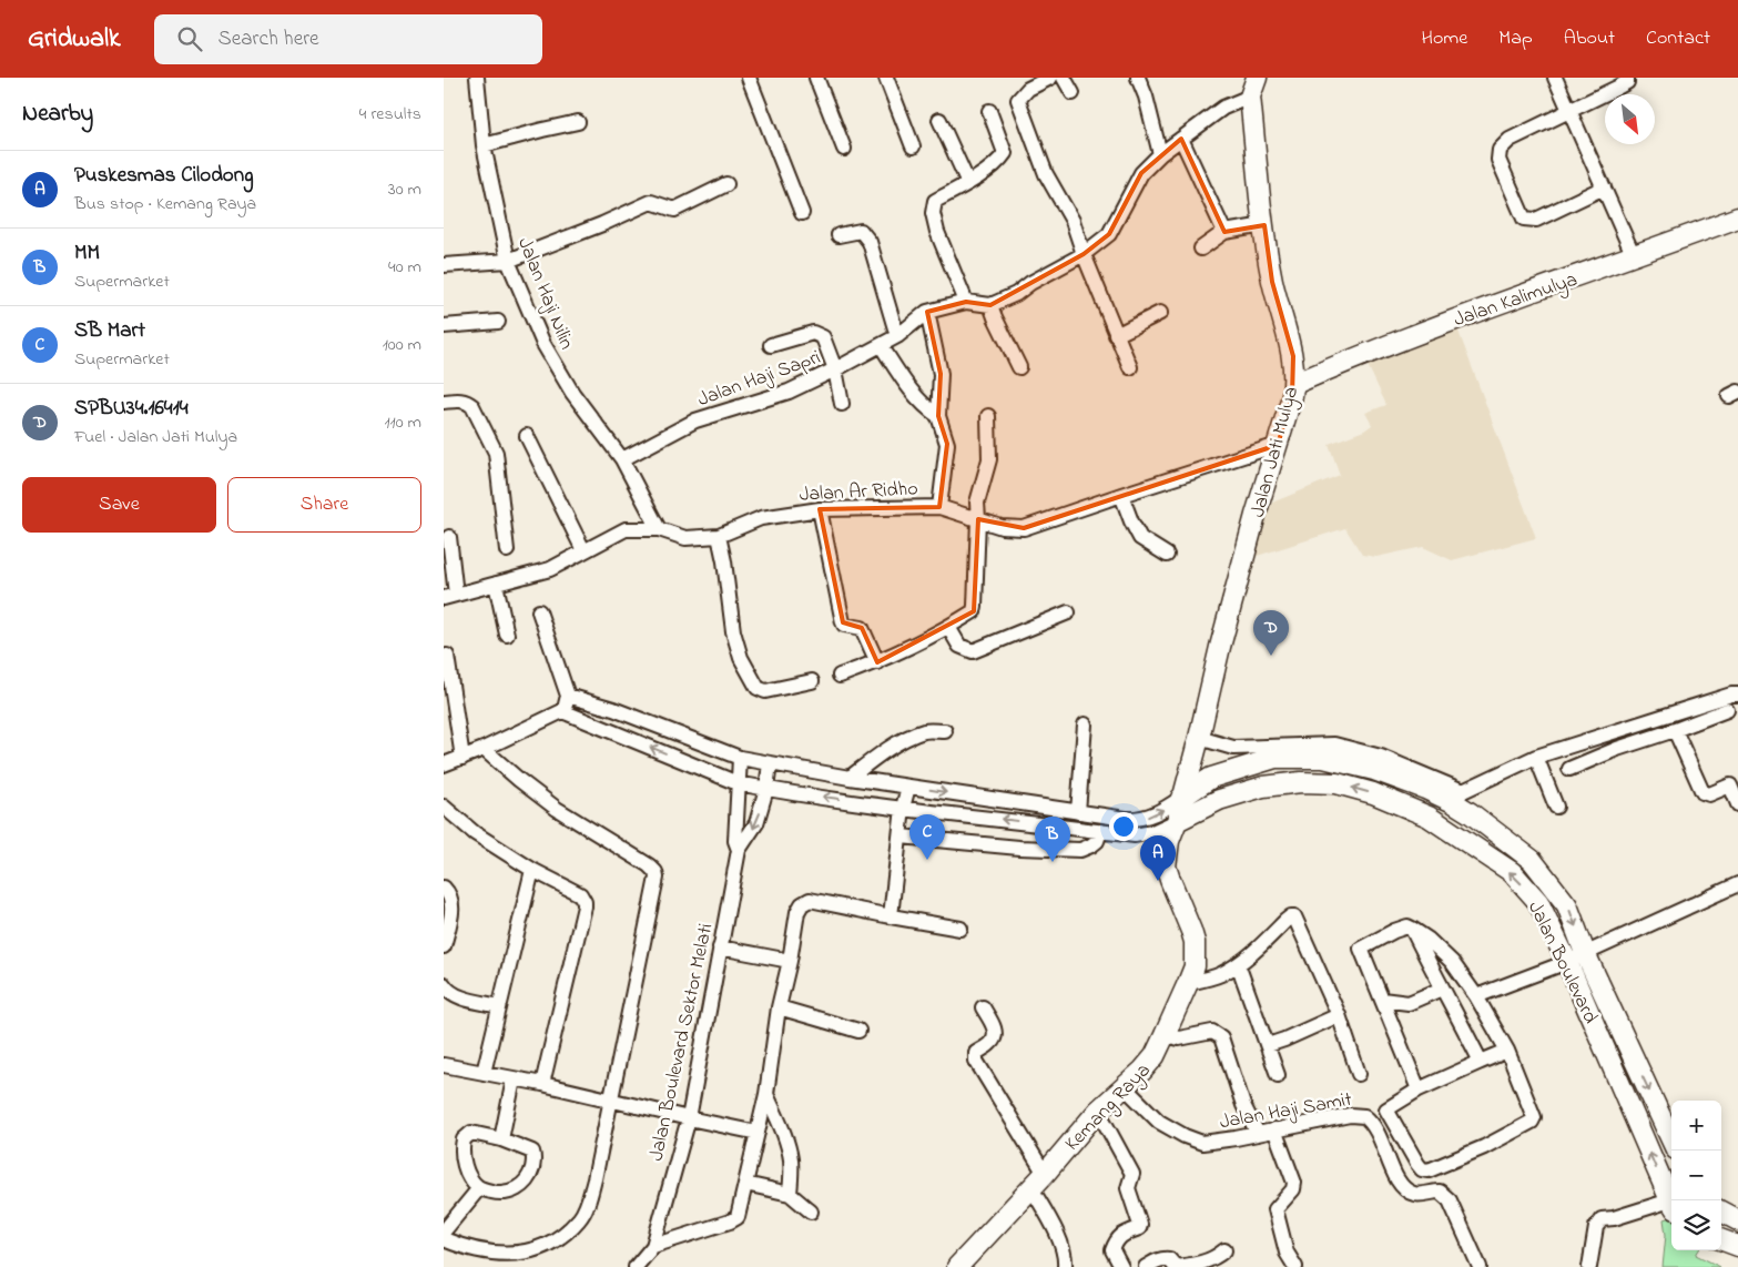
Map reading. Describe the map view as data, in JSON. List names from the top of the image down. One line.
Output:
{"streets":{"main road":["Jalan Kalimulya","Jalan Jati Mulya","Jalan Boulevard","Kemang Raya"],"street":["Jalan Haji Nilin","Jalan Haji Sapri","Jalan Ar Ridho","Jalan Boulevard Sektor Melati","Jalan Haji Samit"]},"crossings":[["Jalan Haji Nilin","Jalan Haji Sapri"],["Jalan Haji Nilin","Jalan Ar Ridho"],["Jalan Kalimulya","Jalan Jati Mulya"],["Jalan Jati Mulya","Jalan Ar Ridho"],["Jalan Jati Mulya","Jalan Boulevard"],["Jalan Jati Mulya","Kemang Raya"],["Jalan Boulevard","Kemang Raya"],["Kemang Raya","Jalan Haji Samit"]],"north":"bottom right","page":{"header":"Gridwalk","search":"Search here","nav":["Home","Map","About","Contact"],"heading":["Nearby","4 results"],"list":[{"mark":"A","name":"Puskesmas Cilodong","note":"Bus stop · Kemang Raya","value":"30 m"},{"mark":"B","name":"MM","note":"Supermarket","value":"40 m"},{"mark":"C","name":"SB Mart","note":"Supermarket","value":"100 m"},{"mark":"D","name":"SPBU34.16414","note":"Fuel · Jalan Jati Mulya","value":"110 m"}],"buttons":["Save","Share"],"pins":["D","C","B","A"],"map_buttons":["+","−"]}}
